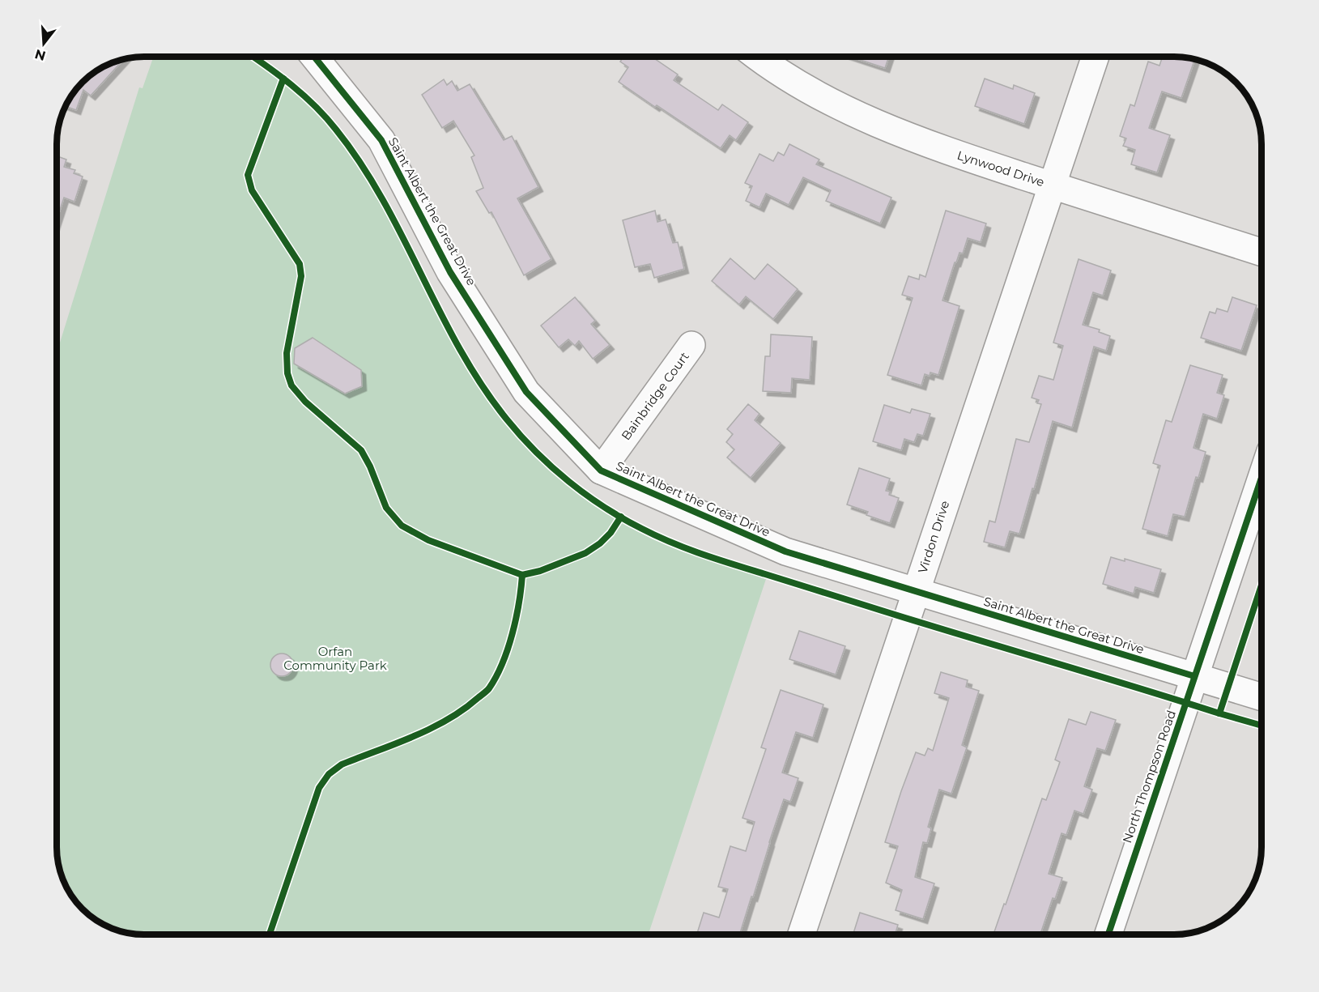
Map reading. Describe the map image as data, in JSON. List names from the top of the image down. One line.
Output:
{"streets":{"street":["Lynwood Drive","Saint Albert the Great Drive","Bainbridge Court","Virdon Drive","North Thompson Road"]},"crossings":[["Lynwood Drive","Virdon Drive"],["Saint Albert the Great Drive","Bainbridge Court"],["Saint Albert the Great Drive","Virdon Drive"],["Saint Albert the Great Drive","North Thompson Road"]],"parks":["Orfan Community Park"],"north":"bottom"}
